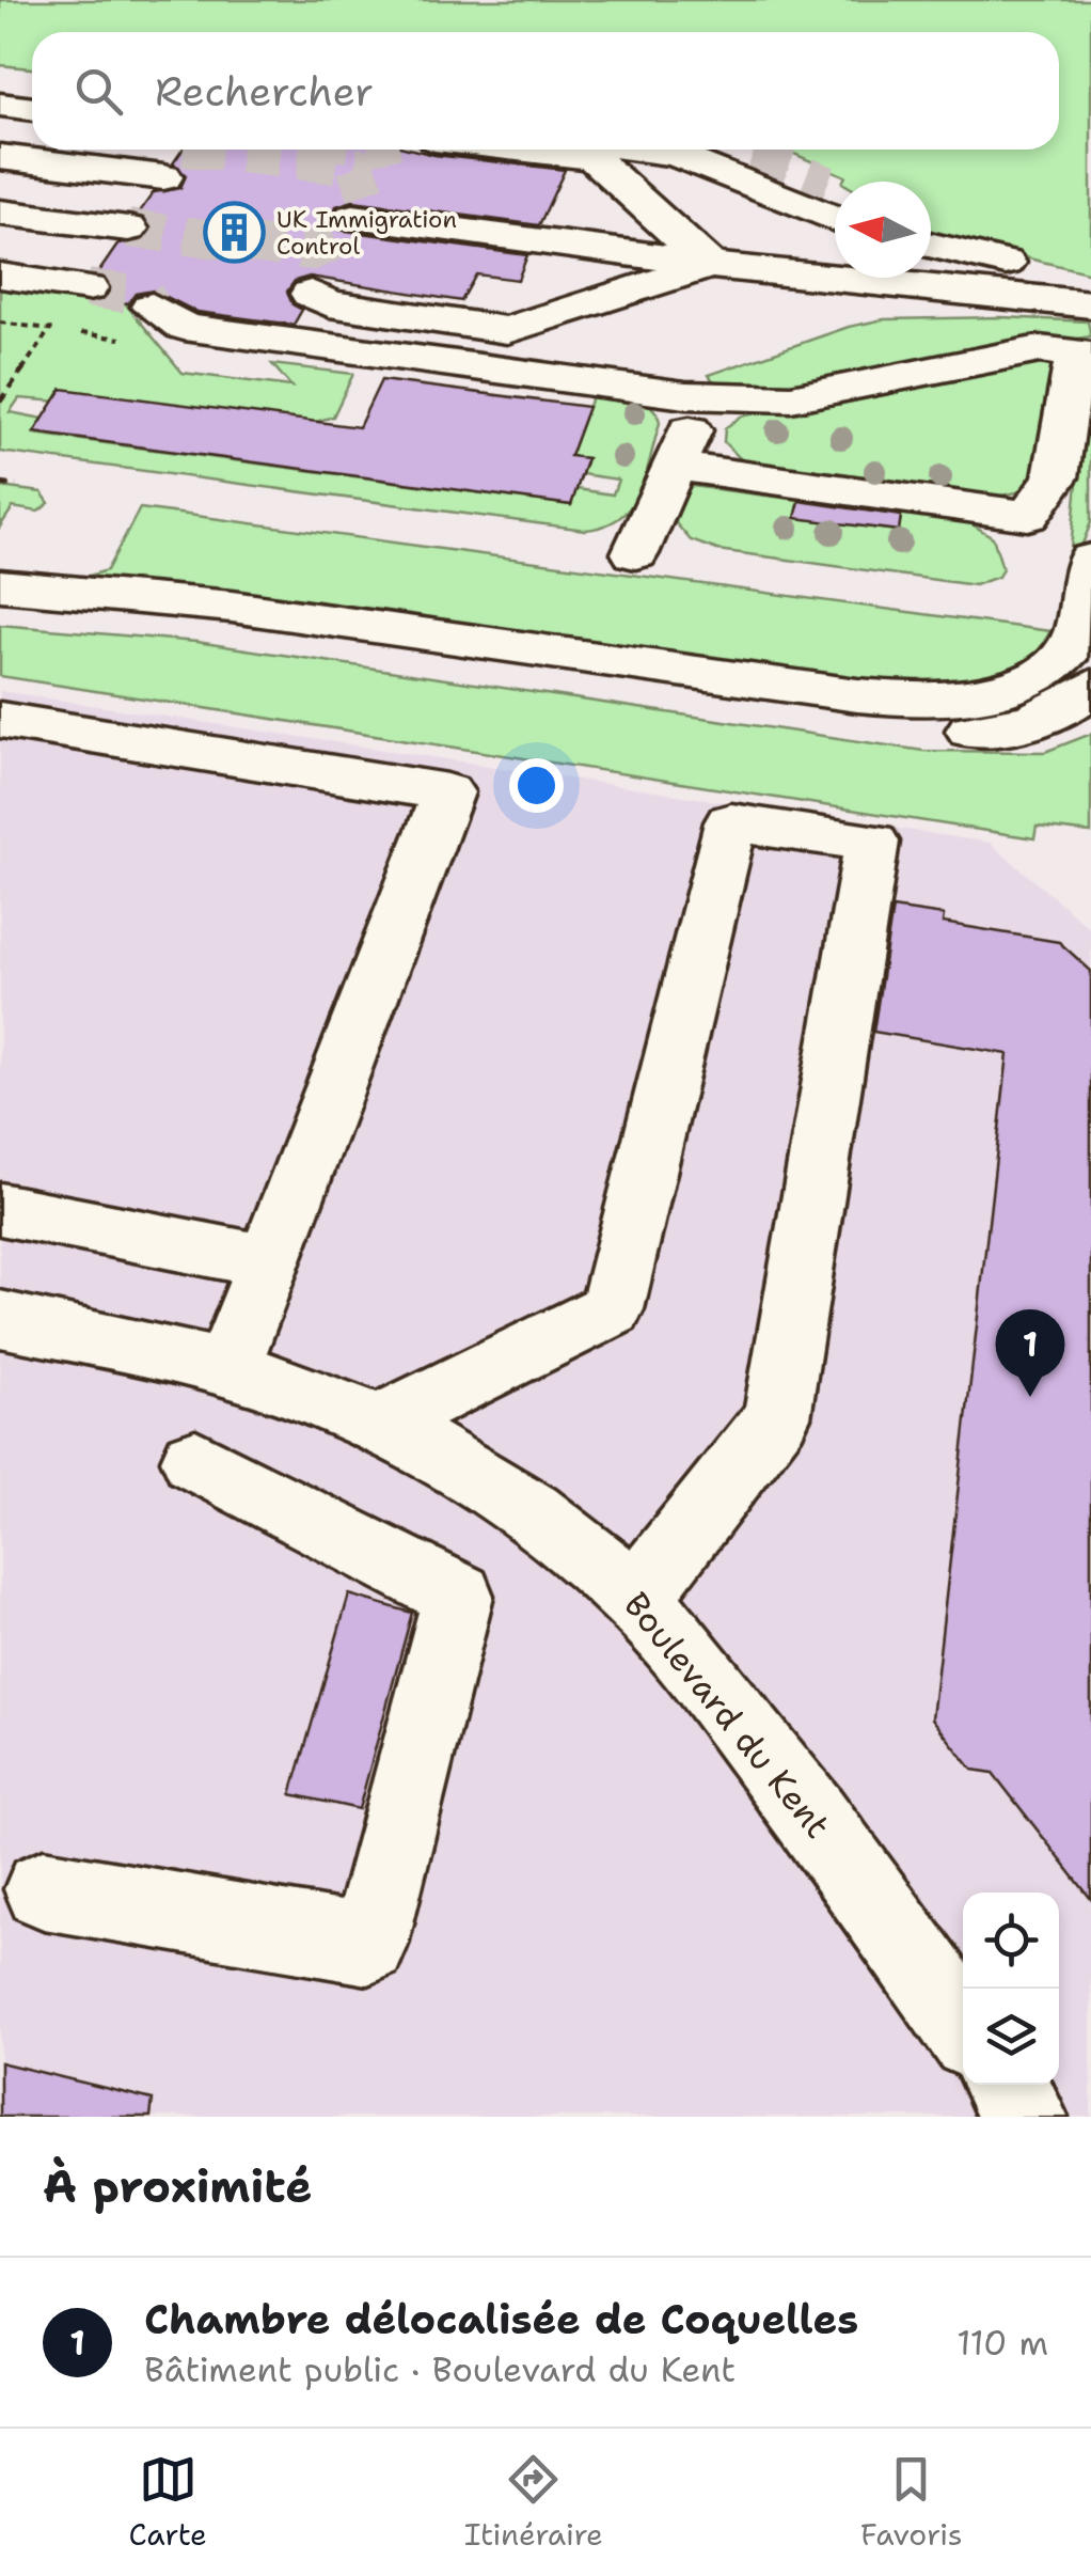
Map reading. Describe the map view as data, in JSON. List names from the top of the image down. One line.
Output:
{"streets":{"street":["Boulevard du Kent"]},"places":{"building":["UK Immigration Control"]},"north":"left","page":{"search":"Rechercher","pins":"1","heading":"À proximité","list":[{"mark":"1","name":"Chambre délocalisée de Coquelles","note":"Bâtiment public · Boulevard du Kent","value":"110 m"}],"nav":["Carte","Itinéraire","Favoris"]}}
